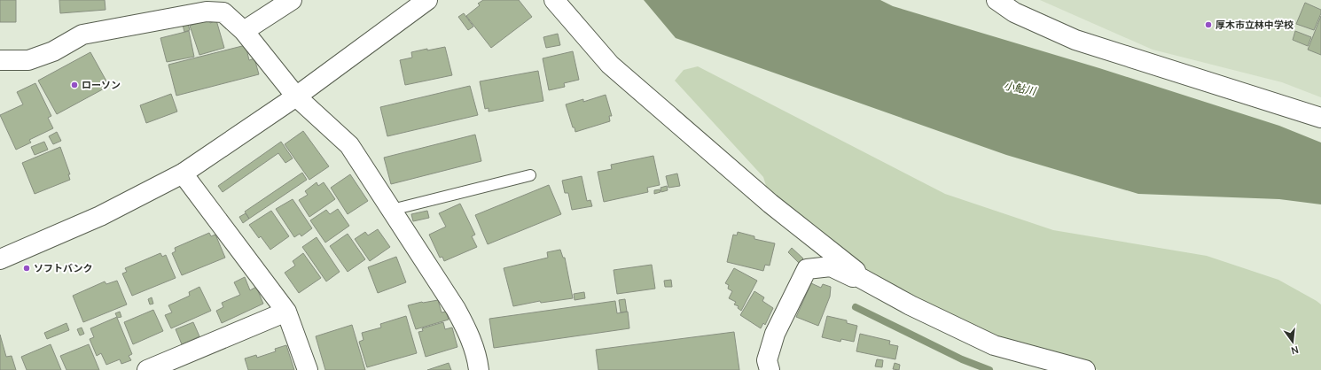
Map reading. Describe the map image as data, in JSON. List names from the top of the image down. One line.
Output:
{"water":["小鮎川"],"places":["厚木市立林中学校","ローソン","ソフトバンク"],"north":"bottom"}
